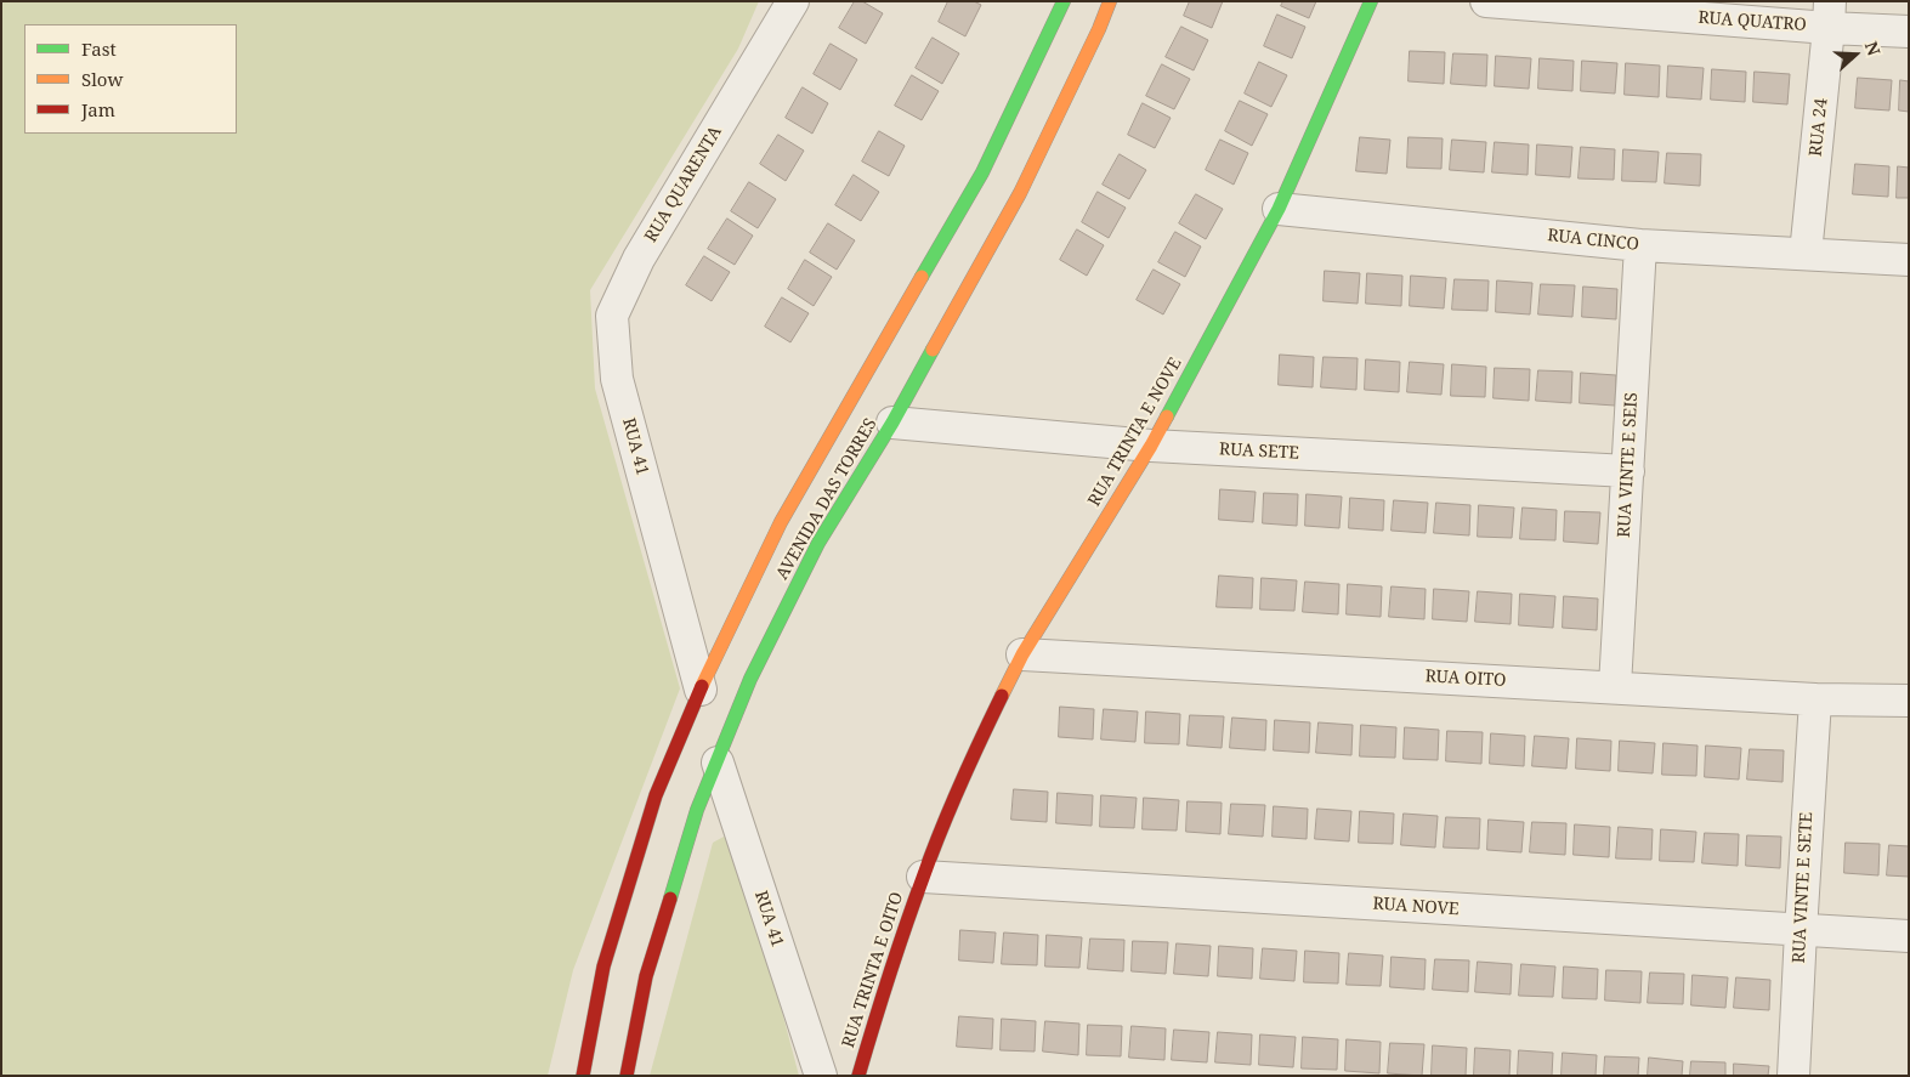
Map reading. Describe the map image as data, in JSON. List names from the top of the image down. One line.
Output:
{"streets":{"main road":["RUA TRINTA E NOVE","AVENIDA DAS TORRES","RUA TRINTA E OITO"],"street":["RUA QUATRO","RUA 24","RUA QUARENTA","RUA CINCO","RUA 41","RUA SETE","RUA VINTE E SEIS","RUA OITO","RUA VINTE E SETE","RUA NOVE"]},"crossings":[["RUA QUATRO","RUA 24"],["RUA 24","RUA CINCO"],["RUA QUARENTA","RUA 41"],["RUA CINCO","RUA TRINTA E NOVE"],["RUA CINCO","RUA VINTE E SEIS"],["RUA TRINTA E NOVE","RUA SETE"],["RUA TRINTA E NOVE","RUA OITO"],["RUA TRINTA E NOVE","RUA NOVE"],["RUA TRINTA E NOVE","RUA TRINTA E OITO"],["RUA 41","AVENIDA DAS TORRES"],["RUA SETE","RUA VINTE E SEIS"],["RUA SETE","AVENIDA DAS TORRES"],["RUA VINTE E SEIS","RUA OITO"],["RUA OITO","RUA VINTE E SETE"],["RUA VINTE E SETE","RUA NOVE"],["RUA NOVE","RUA TRINTA E OITO"]],"legend":["Fast","Slow","Jam"],"north":"right"}
